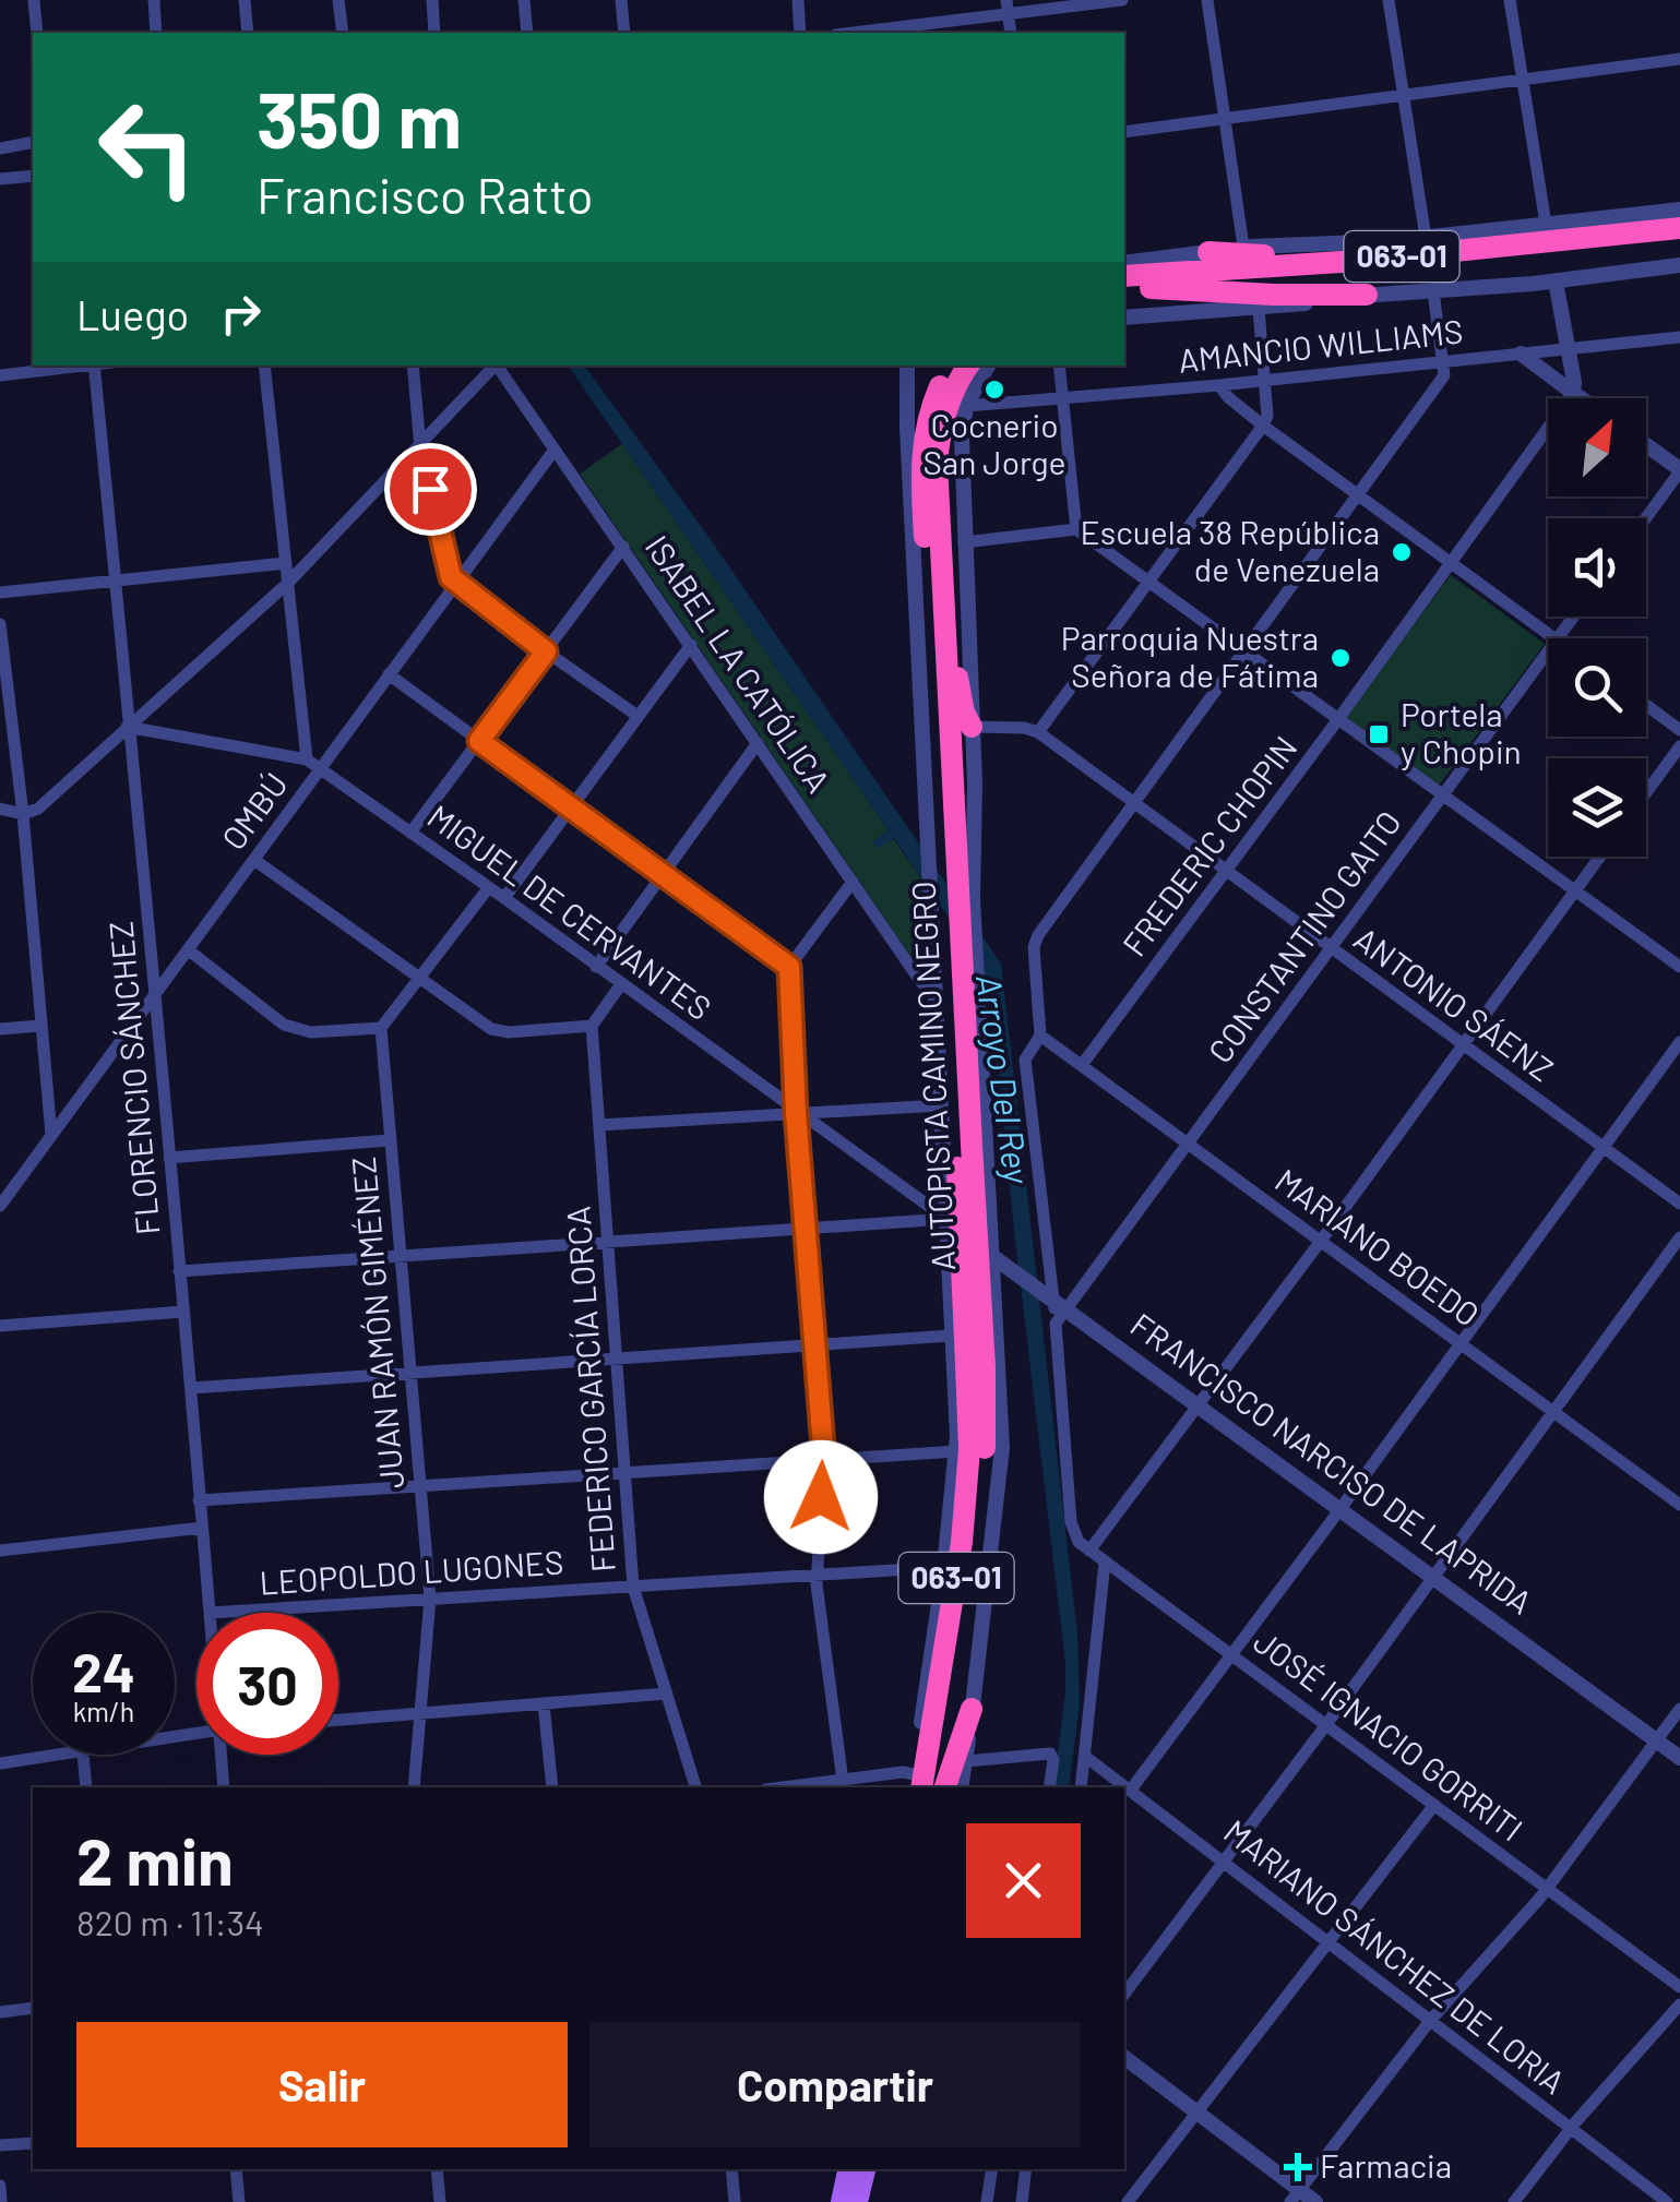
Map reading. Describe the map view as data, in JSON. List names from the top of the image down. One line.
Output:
{"streets":{"highway":["063-01","AUTOPISTA CAMINO NEGRO"],"street":["AMANCIO WILLIAMS","ISABEL LA CATÓLICA","OMBÚ","FREDERIC CHOPIN","MIGUEL DE CERVANTES","CONSTANTINO GAITO","ANTONIO SÁENZ","FLORENCIO SÁNCHEZ","MARIANO BOEDO","JUAN RAMÓN GIMÉNEZ","FEDERICO GARCÍA LORCA","FRANCISCO NARCISO DE LAPRIDA","LEOPOLDO LUGONES","JOSÉ IGNACIO GORRITI","MARIANO SÁNCHEZ DE LORIA"]},"crossings":[["ISABEL LA CATÓLICA","OMBÚ"],["OMBÚ","MIGUEL DE CERVANTES"],["OMBÚ","FLORENCIO SÁNCHEZ"],["FREDERIC CHOPIN","ANTONIO SÁENZ"],["FREDERIC CHOPIN","MARIANO BOEDO"],["MIGUEL DE CERVANTES","FLORENCIO SÁNCHEZ"],["MIGUEL DE CERVANTES","FRANCISCO NARCISO DE LAPRIDA"],["CONSTANTINO GAITO","ANTONIO SÁENZ"],["CONSTANTINO GAITO","MARIANO BOEDO"],["CONSTANTINO GAITO","FRANCISCO NARCISO DE LAPRIDA"],["CONSTANTINO GAITO","JOSÉ IGNACIO GORRITI"],["FLORENCIO SÁNCHEZ","LEOPOLDO LUGONES"],["JUAN RAMÓN GIMÉNEZ","LEOPOLDO LUGONES"],["FEDERICO GARCÍA LORCA","LEOPOLDO LUGONES"]],"water":["Arroyo Del Rey"],"places":{"other":["Cocnerio San Jorge","Escuela 38 República de Venezuela","Parroquia Nuestra Señora de Fátima"],"transit":["Portela y Chopin"],"health":["Farmacia"]},"north":"top right","page":{"turn":["350 m","Francisco Ratto"],"then":"Luego","speed":"24 km/h","limit":"30","heading":["2 min","820 m · 11:34"],"buttons":["Salir","Compartir"]}}
